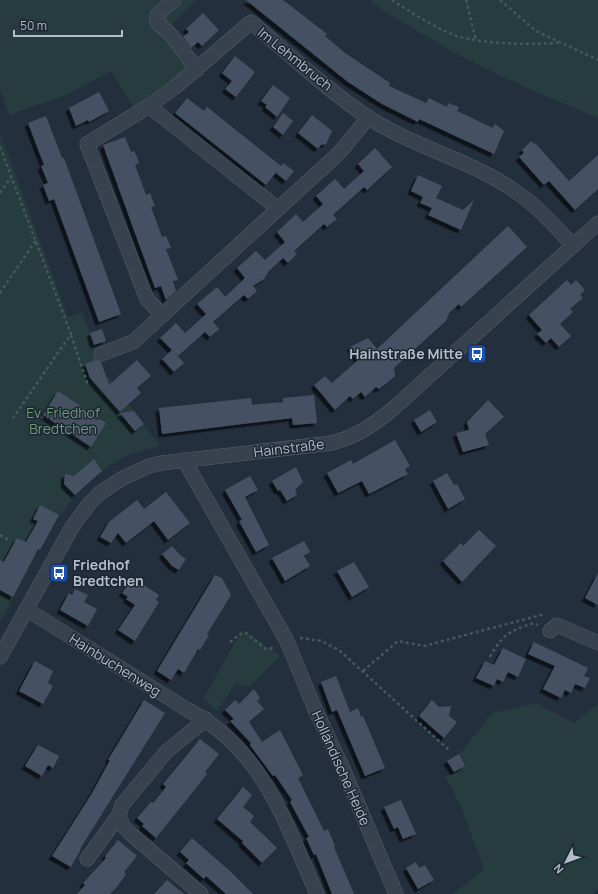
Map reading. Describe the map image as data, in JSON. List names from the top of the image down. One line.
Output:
{"streets":{"street":["Im Lehmbruch","Hainstraße","Hainbuchenweg","Holländische Heide"]},"crossings":[["Im Lehmbruch","Hainstraße"],["Hainstraße","Hainbuchenweg"],["Hainstraße","Holländische Heide"]],"parks":["Ev. Friedhof Bredtchen"],"places":{"bus stop":["Hainstraße Mitte","Friedhof Bredtchen"]},"scale_bar":"50 m","north":"bottom left"}
